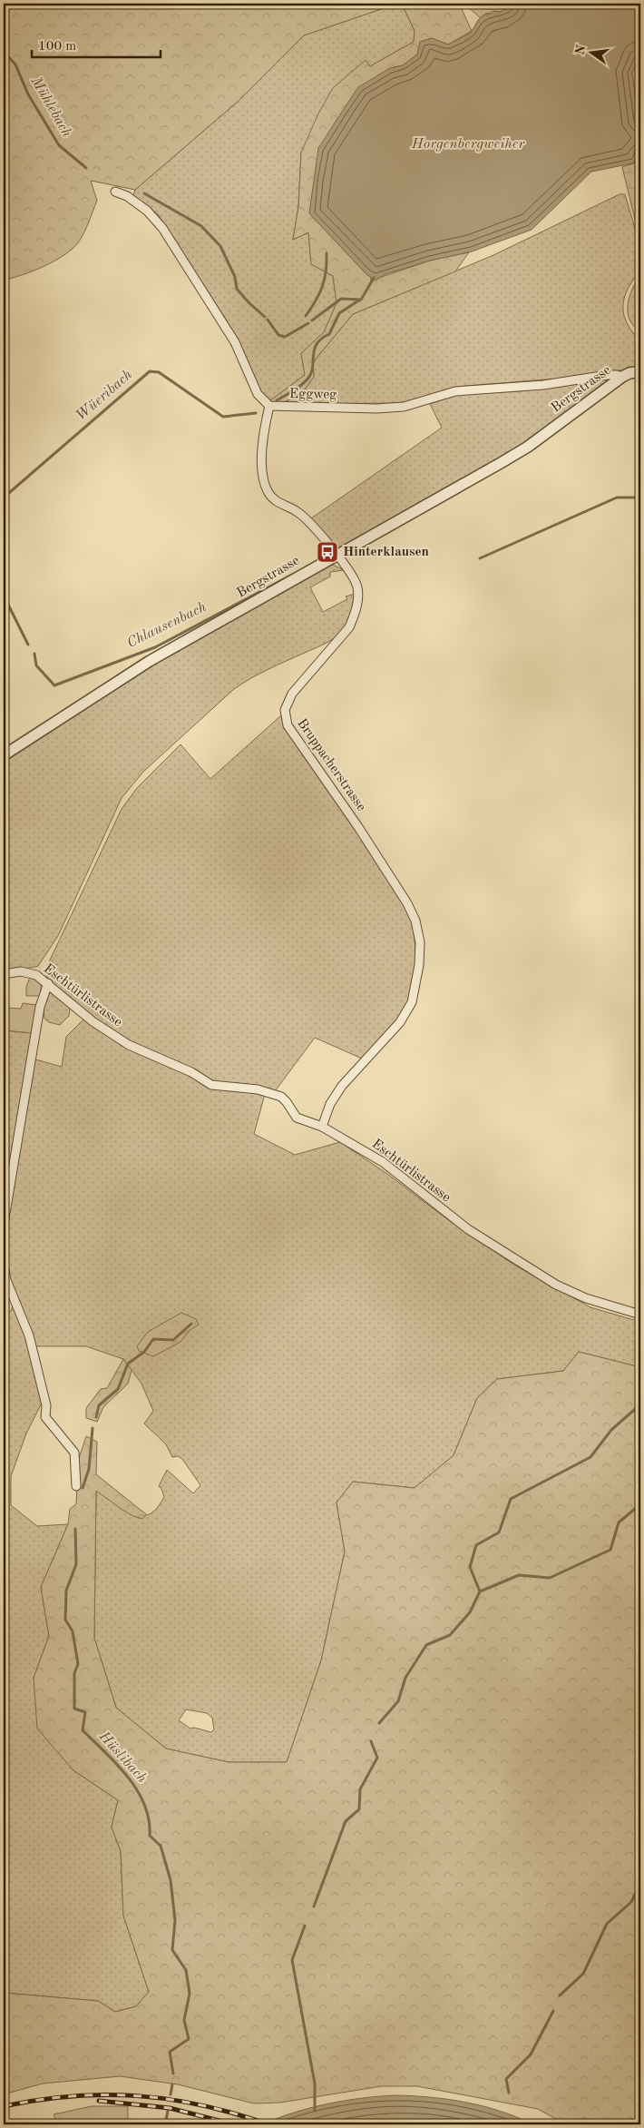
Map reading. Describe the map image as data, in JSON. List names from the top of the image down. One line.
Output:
{"streets":{"street":["Bergstrasse","Eggweg","Bruppacherstrasse","Eschtürlistrasse"]},"crossings":[["Bergstrasse","Eggweg"],["Bergstrasse","Bruppacherstrasse"],["Eggweg","Bruppacherstrasse"],["Bruppacherstrasse","Eschtürlistrasse"]],"water":["Mühlebach","Horgenbergweiher","Wüeribach","Chlausenbach","Hüslibach"],"places":{"bus stop":["Hinterklausen"]},"scale_bar":"100 m","north":"left"}
